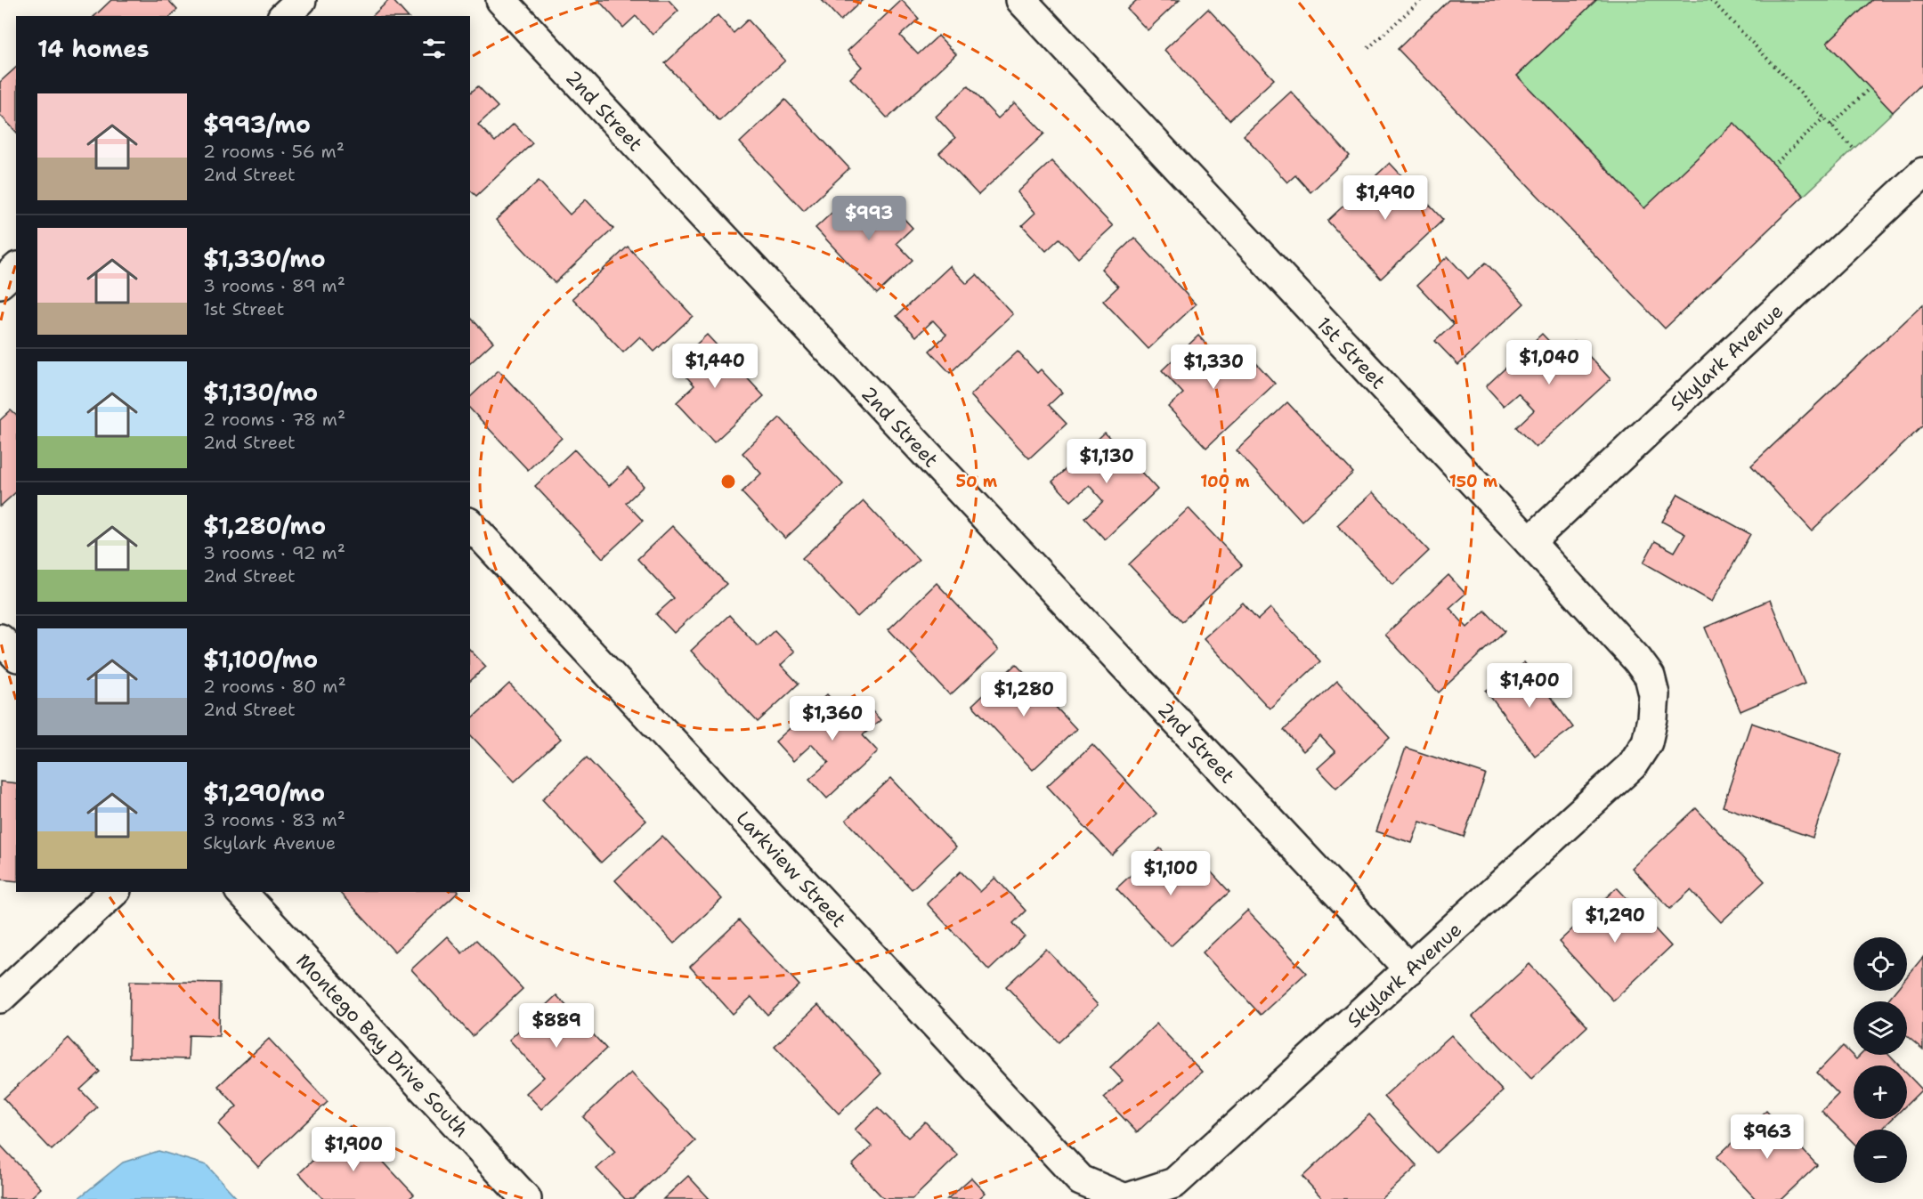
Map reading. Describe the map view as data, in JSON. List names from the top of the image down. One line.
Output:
{"streets":{"street":["2nd Street","1st Street","Skylark Avenue","Larkview Street","Montego Bay Drive South"]},"crossings":[["2nd Street","Skylark Avenue"],["1st Street","Skylark Avenue"],["Skylark Avenue","Larkview Street"]],"page":{"heading":"14 homes","list":[{"name":"$993/mo","note":"2 rooms · 56 m² · 2nd Street"},{"name":"$1,330/mo","note":"3 rooms · 89 m² · 1st Street"},{"name":"$1,130/mo","note":"2 rooms · 78 m² · 2nd Street"},{"name":"$1,280/mo","note":"3 rooms · 92 m² · 2nd Street"},{"name":"$1,100/mo","note":"2 rooms · 80 m² · 2nd Street"},{"name":"$1,290/mo","note":"3 rooms · 83 m² · Skylark Avenue"}],"price":["$1,490","$993","$1,040","$1,440","$1,330","$1,130","$1,400","$1,280","$1,360","$1,100","$1,290","$889","$963","$1,900"],"map_buttons":["+","−"]},"rings":["50 m","100 m","150 m"]}
